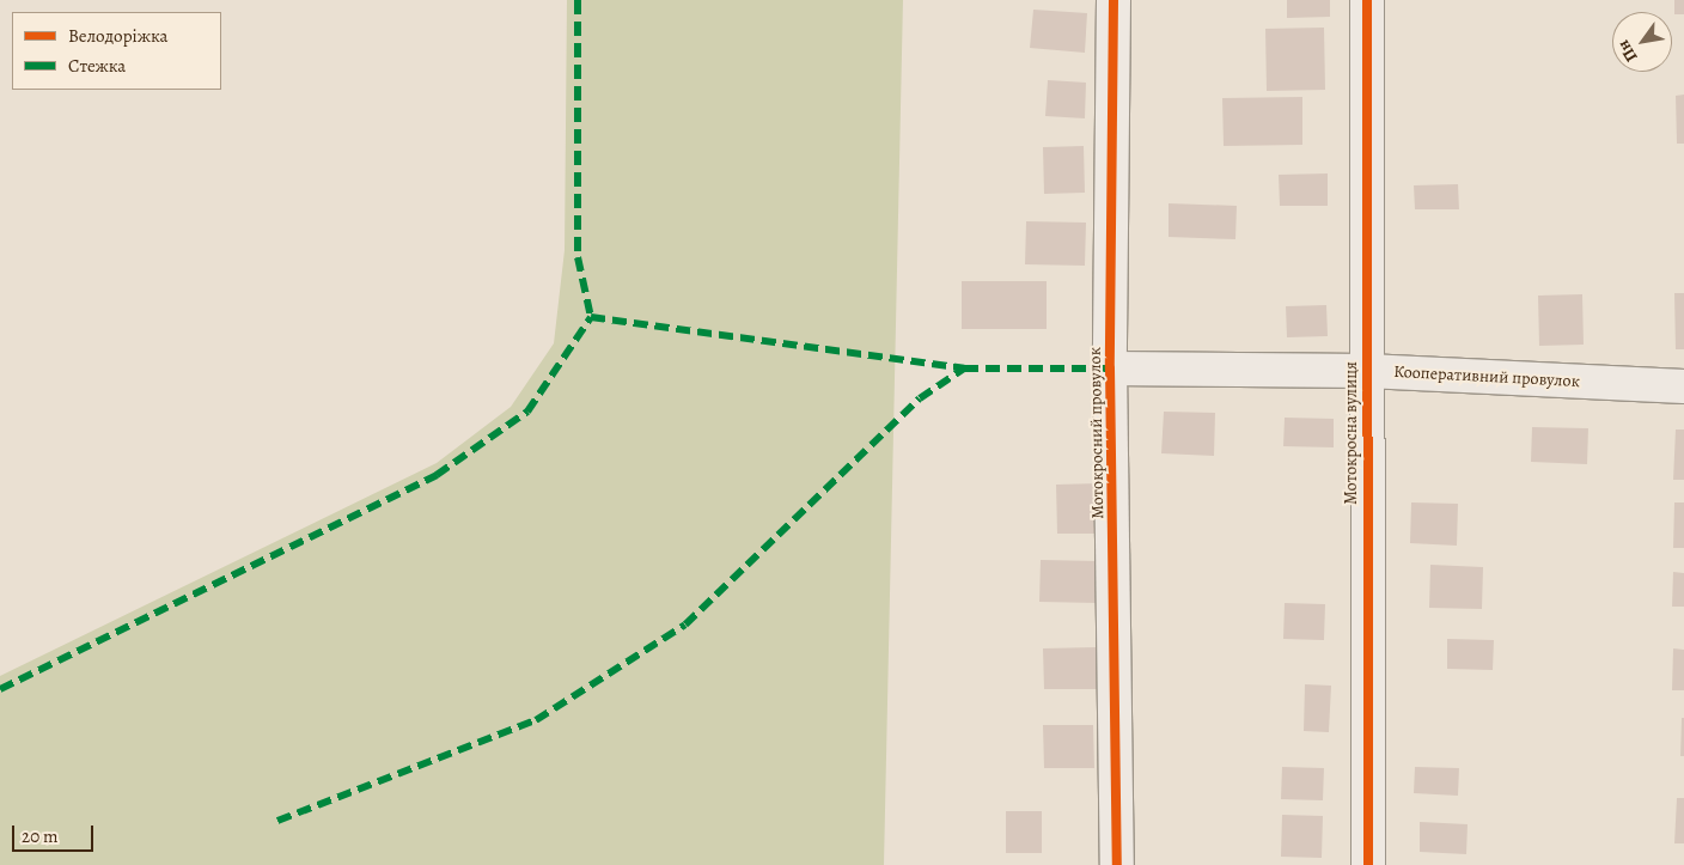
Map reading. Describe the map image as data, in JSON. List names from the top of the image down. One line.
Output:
{"streets":{"street":["Кооперативний провулок","Мотокросний провулок","Мотокросна вулиця"]},"crossings":[["Кооперативний провулок","Мотокросний провулок"],["Кооперативний провулок","Мотокросна вулиця"]],"legend":["Велодоріжка","Стежка"],"scale_bar":"20 m","north":"bottom left"}
